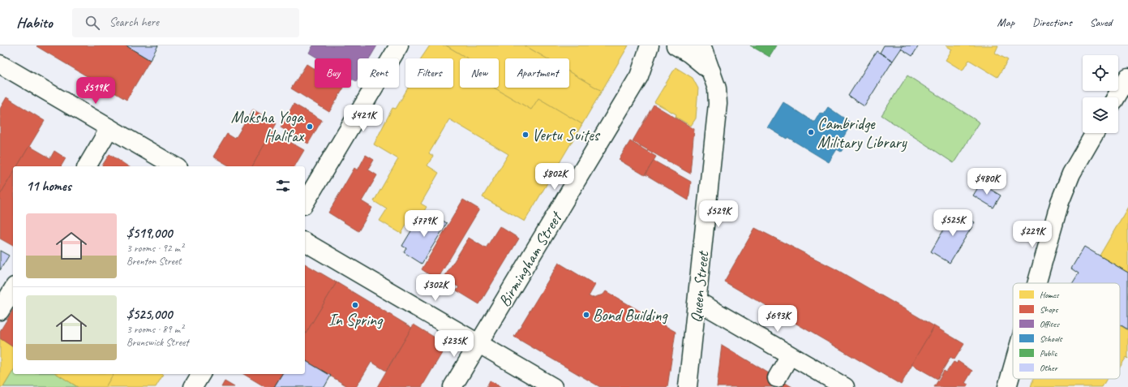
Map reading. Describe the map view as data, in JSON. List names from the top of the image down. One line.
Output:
{"streets":{"street":["Birmingham Street","Queen Street"]},"places":["Moksha Yoga Halifax","Cambridge Military Library","Vertu Suites","In Spring","Bond Building"],"legend":["Homes","Shops","Offices","Schools","Public","Other"],"page":{"header":"Habito","search":"Search here","nav":["Map","Directions","Saved"],"chip":["Buy","Rent","Filters","New","Apartment"],"price":["$519K","$421K","$802K","$480K","$529K","$525K","$779K","$229K","$302K","$693K","$235K"],"heading":"11 homes","list":[{"name":"$519,000","note":"3 rooms · 92 m² · Brenton Street"},{"name":"$525,000","note":"3 rooms · 89 m² · Brunswick Street"}]}}
